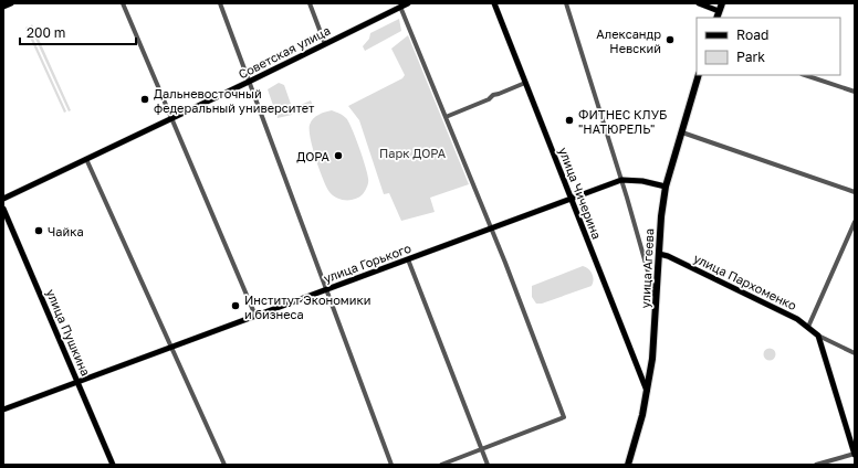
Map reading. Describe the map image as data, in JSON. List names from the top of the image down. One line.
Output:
{"streets":{"highway":["улица Агеева"],"main road":["Советская улица","улица Чичерина","улица Горького","улица Пархоменко","улица Пушкина"]},"crossings":[["улица Чичерина","улица Горького"],["улица Чичерина","улица Агеева"],["улица Горького","улица Агеева"],["улица Горького","улица Пушкина"],["улица Агеева","улица Пархоменко"]],"parks":["Парк ДОРА"],"places":["Александр Невский","Дальневосточный федеральный университет","ФИТНЕС КЛУБ \"НАТЮРЕЛЬ\"","ДОРА","Чайка","Институт Экономики и бизнеса"],"legend":["Road","Park"],"scale_bar":"200 m"}
